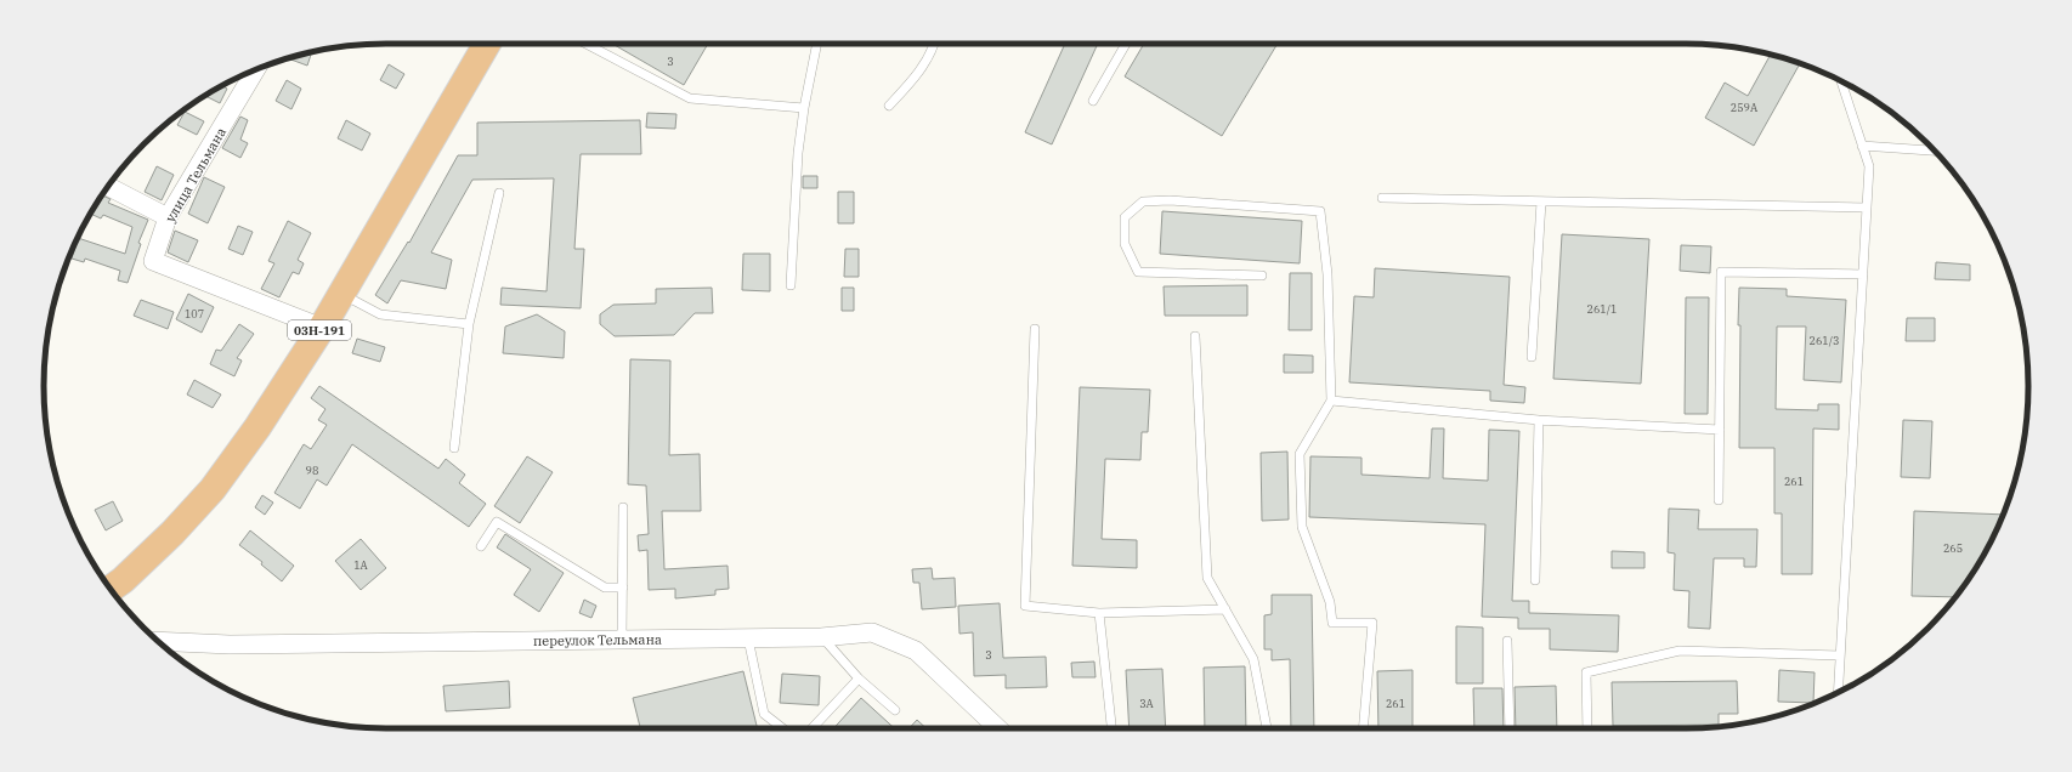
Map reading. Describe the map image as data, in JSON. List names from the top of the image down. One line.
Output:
{"streets":{"main road":["03Н-191"],"street":["улица Тельмана","переулок Тельмана"]},"crossings":[["улица Тельмана","03Н-191"]],"house_numbers":["3","259А","261/1","107","261/3","98","261","265","1А","3","3А","261"]}
